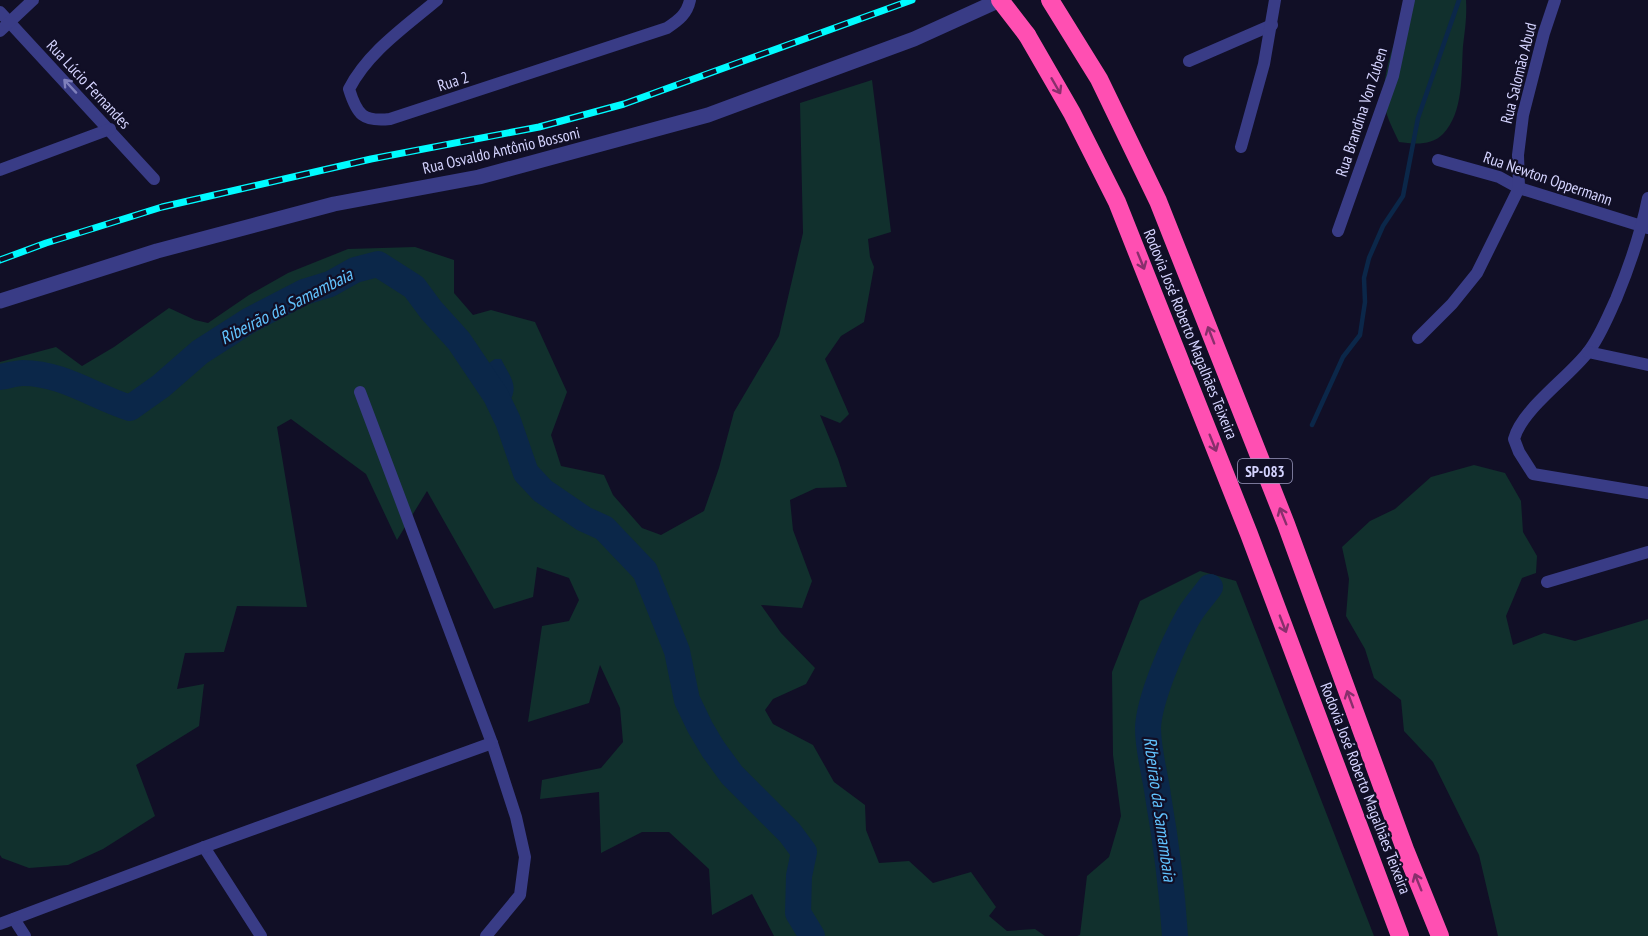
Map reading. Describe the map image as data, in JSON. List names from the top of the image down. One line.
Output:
{"streets":{"highway":["Rodovia José Roberto Magalhães Teixeira","SP-083"],"street":["Rua Salomão Abud","Rua 2","Rua Lúcio Fernandes","Rua Brandina Von Zuben","Rua Osvaldo Antônio Bossoni","Rua Newton Oppermann"]},"crossings":[["Rua Salomão Abud","Rua Newton Oppermann"],["Rua Osvaldo Antônio Bossoni","Rodovia José Roberto Magalhães Teixeira"]],"one_way":["Rua Lúcio Fernandes"],"water":["Ribeirão da Samambaia"]}
